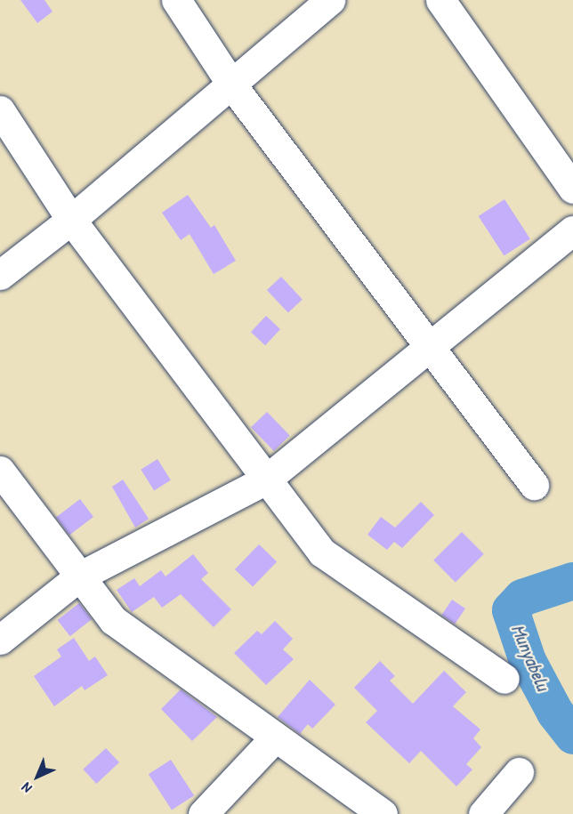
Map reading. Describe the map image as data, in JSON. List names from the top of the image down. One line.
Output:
{"water":["Munyabelu"],"north":"bottom left"}
